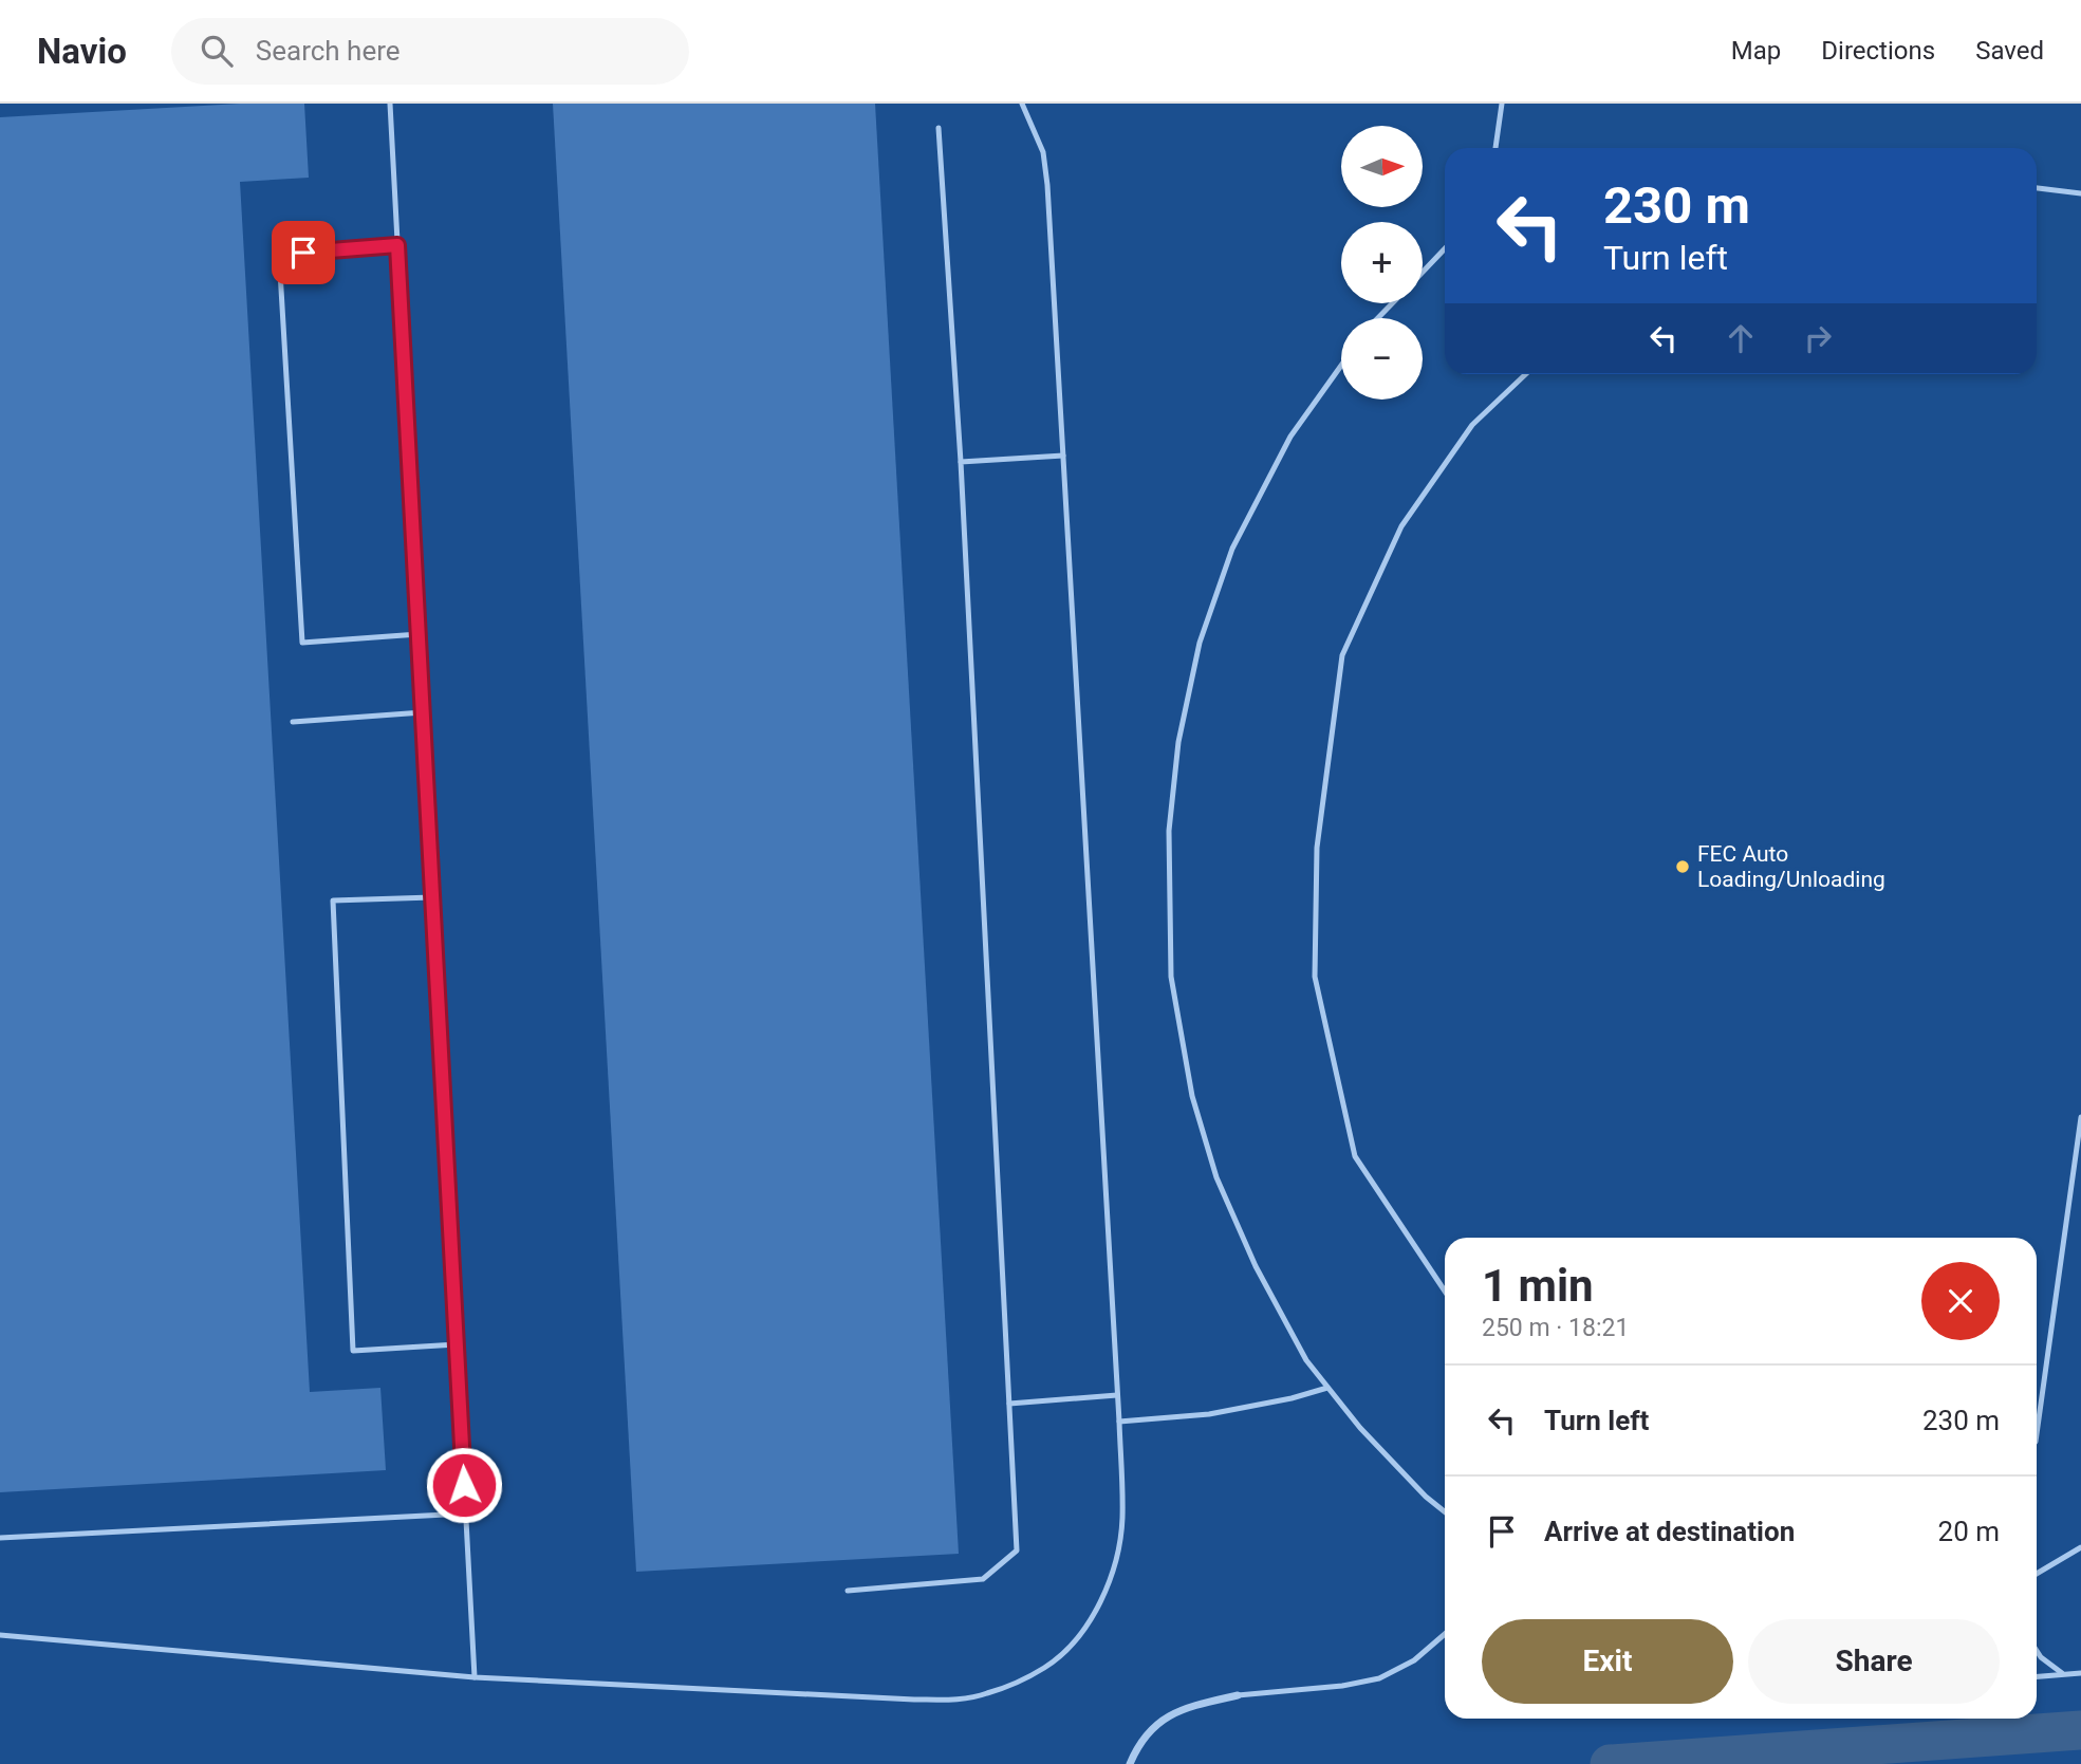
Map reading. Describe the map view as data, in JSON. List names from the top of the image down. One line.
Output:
{"places":["FEC Auto Loading/Unloading"],"north":"right","page":{"header":"Navio","search":"Search here","nav":["Map","Directions","Saved"],"map_buttons":["+","−"],"turn":["230 m","Turn left"],"heading":["1 min","250 m · 18:21"],"list":[{"name":"Turn left","value":"230 m"},{"name":"Arrive at destination","value":"20 m"}],"buttons":["Exit","Share"]}}
